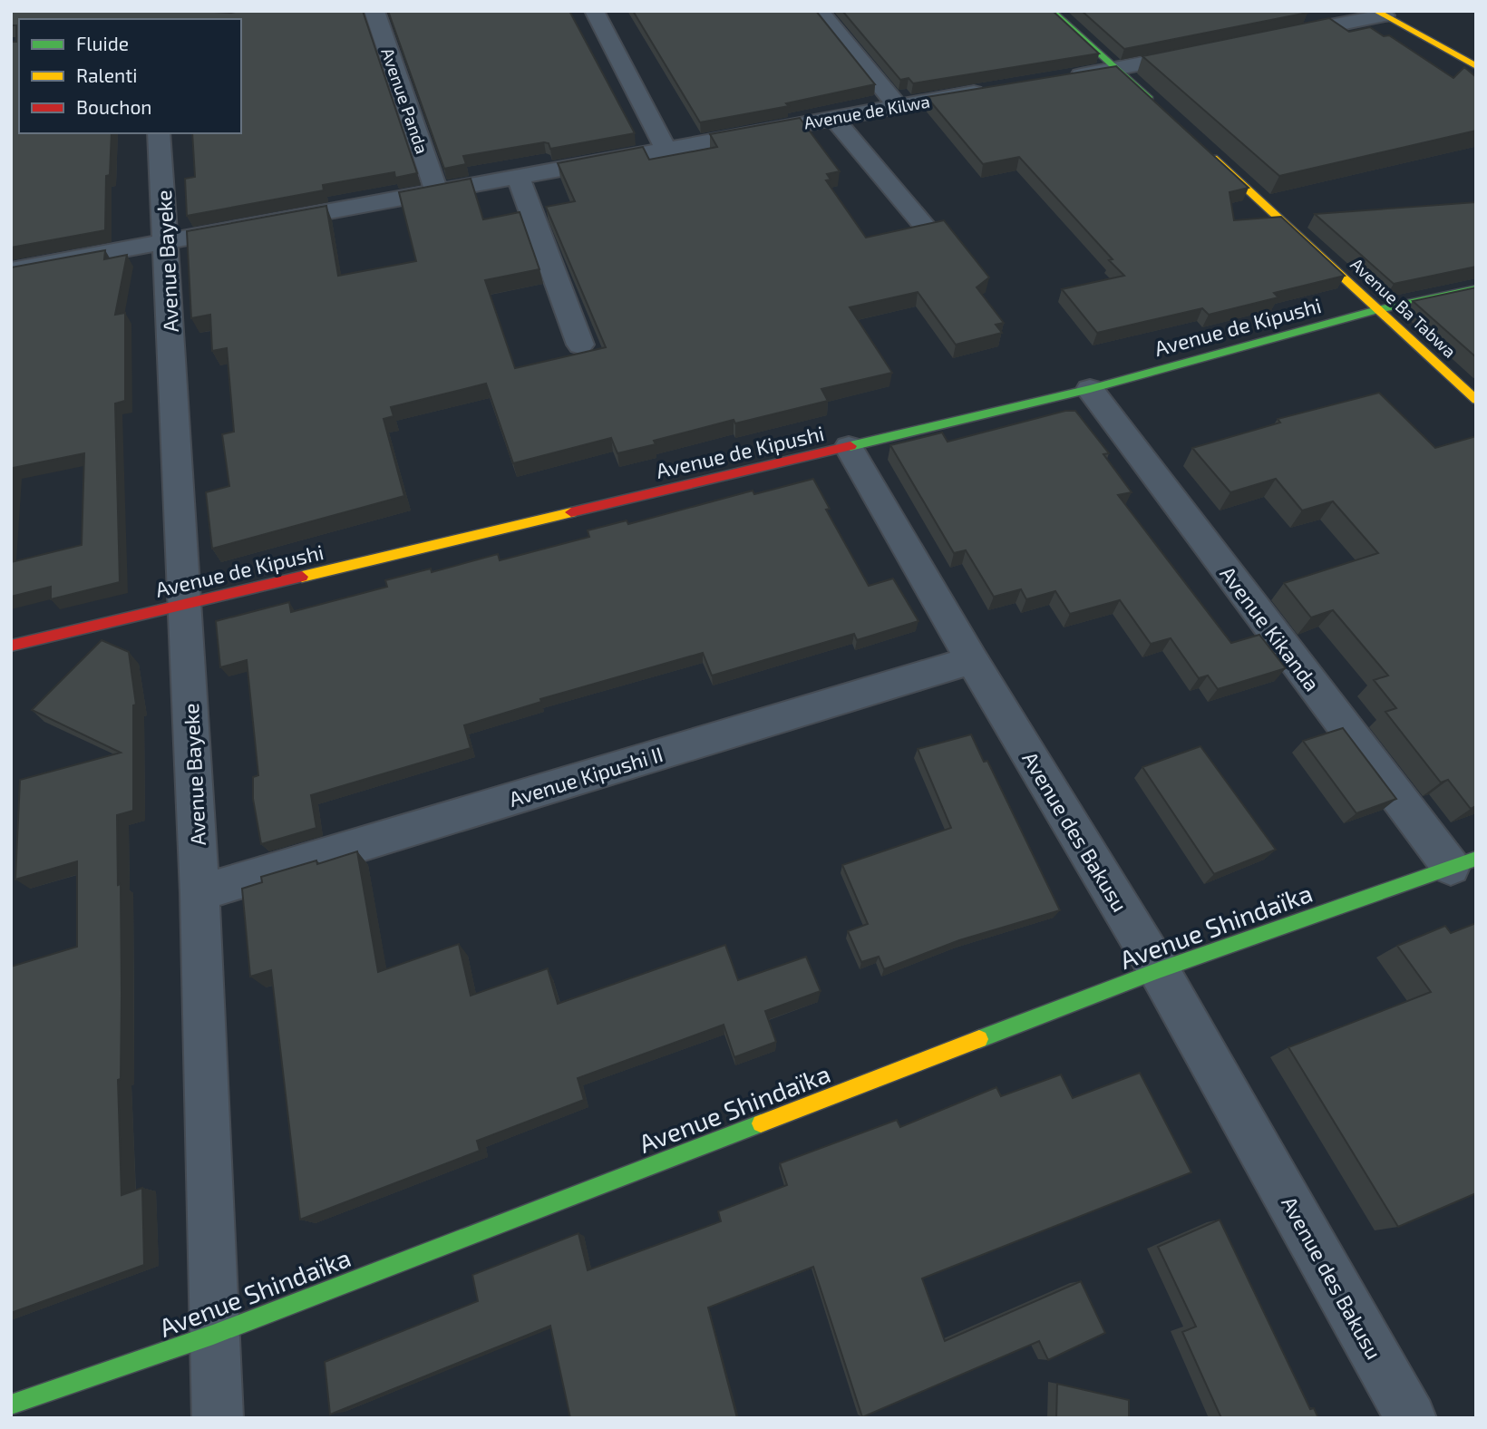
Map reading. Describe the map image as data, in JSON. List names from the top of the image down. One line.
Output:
{"streets":{"street":["Avenue Panda","Avenue de Kilwa","Avenue Bayeke","Avenue Ba Tabwa","Avenue de Kipushi","Avenue Kikanda","Avenue Kipushi II","Avenue des Bakusu","Avenue Shindaïka"]},"crossings":[["Avenue Panda","Avenue de Kilwa"],["Avenue de Kilwa","Avenue Bayeke"],["Avenue Bayeke","Avenue de Kipushi"],["Avenue Bayeke","Avenue Kipushi II"],["Avenue Bayeke","Avenue Shindaïka"],["Avenue Ba Tabwa","Avenue de Kipushi"],["Avenue de Kipushi","Avenue Kikanda"],["Avenue de Kipushi","Avenue des Bakusu"],["Avenue Kikanda","Avenue Shindaïka"],["Avenue Kipushi II","Avenue des Bakusu"],["Avenue des Bakusu","Avenue Shindaïka"]],"legend":["Fluide","Ralenti","Bouchon"]}
